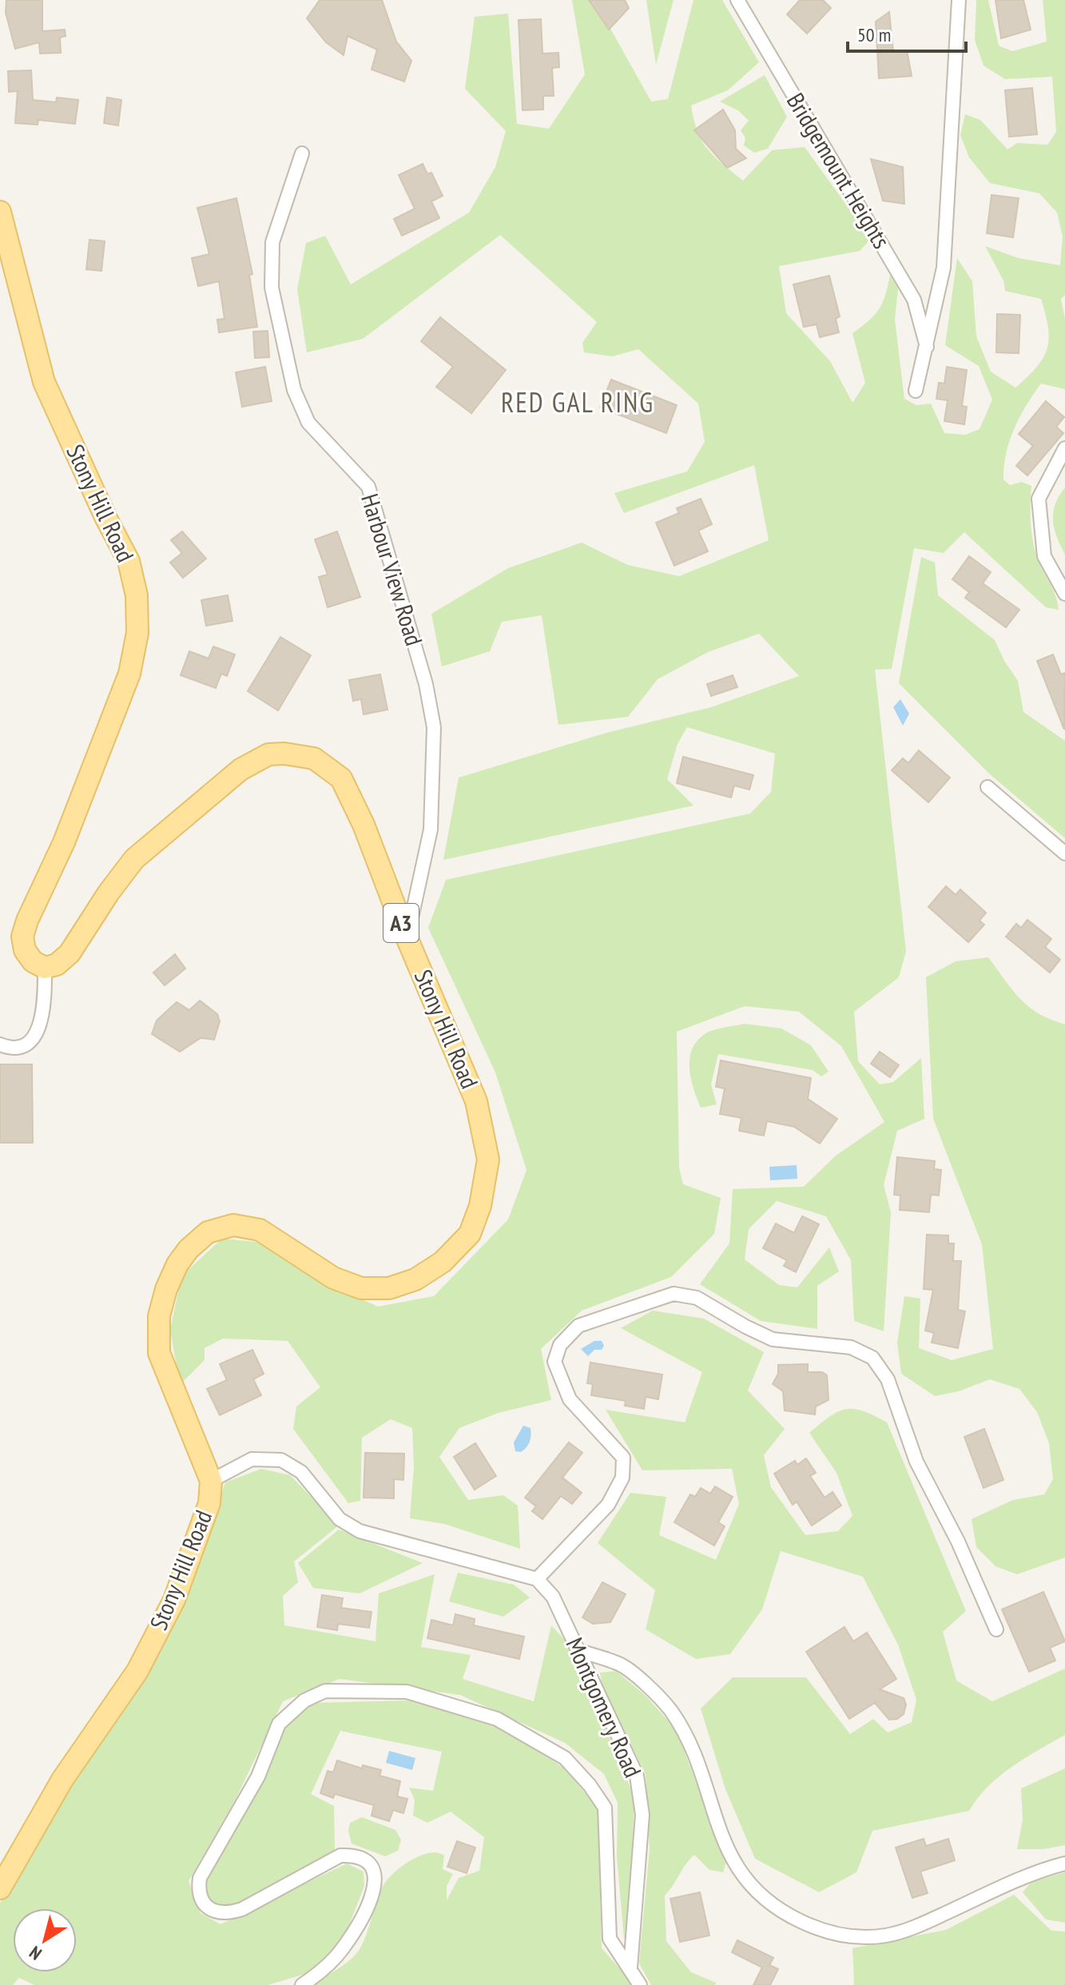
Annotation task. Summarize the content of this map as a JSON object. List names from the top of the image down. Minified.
{"streets":{"main road":["Stony Hill Road","A3"],"street":["Bridgemount Heights","Harbour View Road","Montgomery Road"]},"crossings":[["Stony Hill Road","Harbour View Road"]],"districts":["RED GAL RING"],"scale_bar":"50 m","north":"bottom left"}
